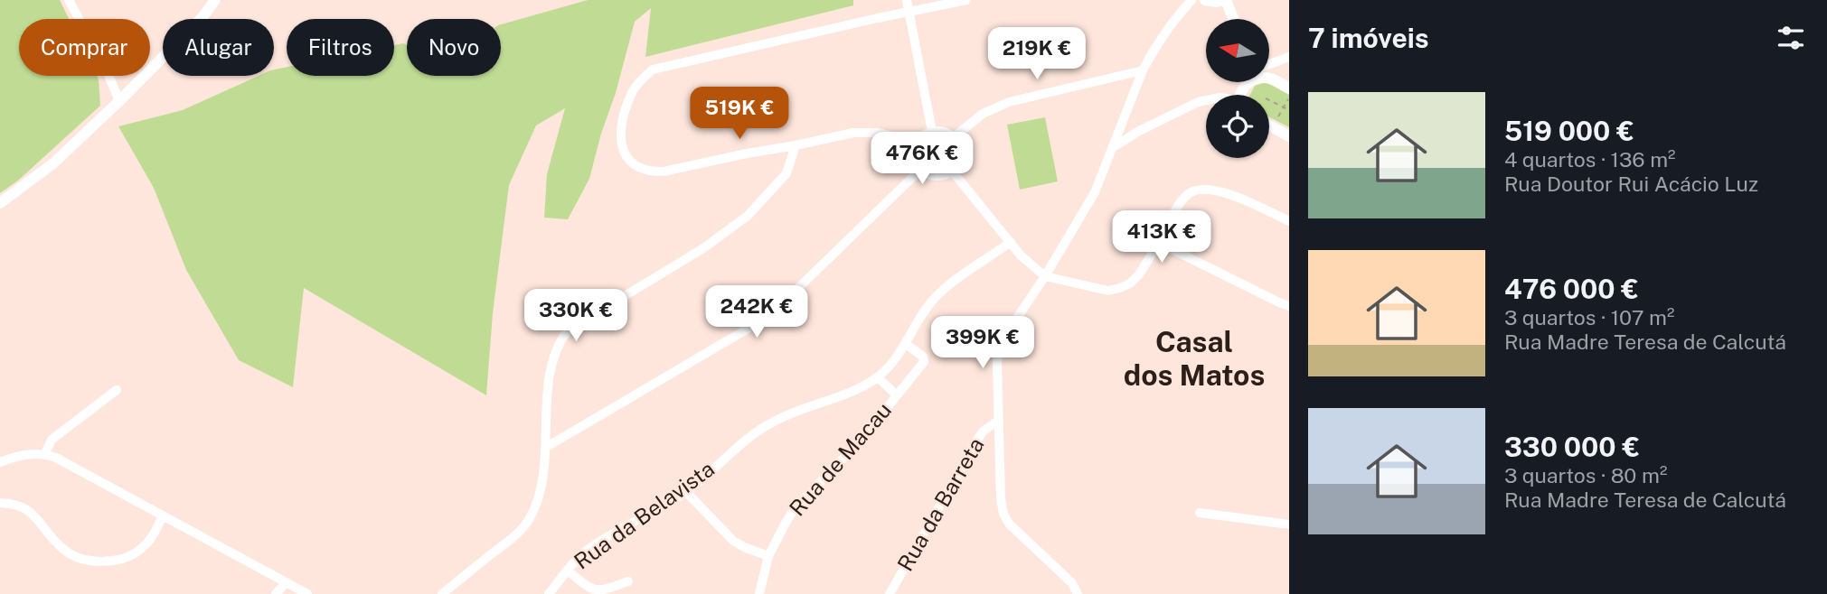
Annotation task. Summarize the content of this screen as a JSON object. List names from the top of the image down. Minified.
{"streets":{"street":["Rua de Macau","Rua da Barreta","Rua da Belavista"]},"crossings":[["Rua de Macau","Rua da Belavista"]],"districts":["Casal dos Matos"],"north":"left","page":{"heading":"7 imóveis","chip":["Comprar","Alugar","Filtros","Novo"],"price":["219K €","519K €","476K €","413K €","242K €","330K €","399K €"],"list":[{"name":"519 000 €","note":"4 quartos · 136 m² · Rua Doutor Rui Acácio Luz"},{"name":"476 000 €","note":"3 quartos · 107 m² · Rua Madre Teresa de Calcutá"},{"name":"330 000 €","note":"3 quartos · 80 m² · Rua Madre Teresa de Calcutá"}]}}
